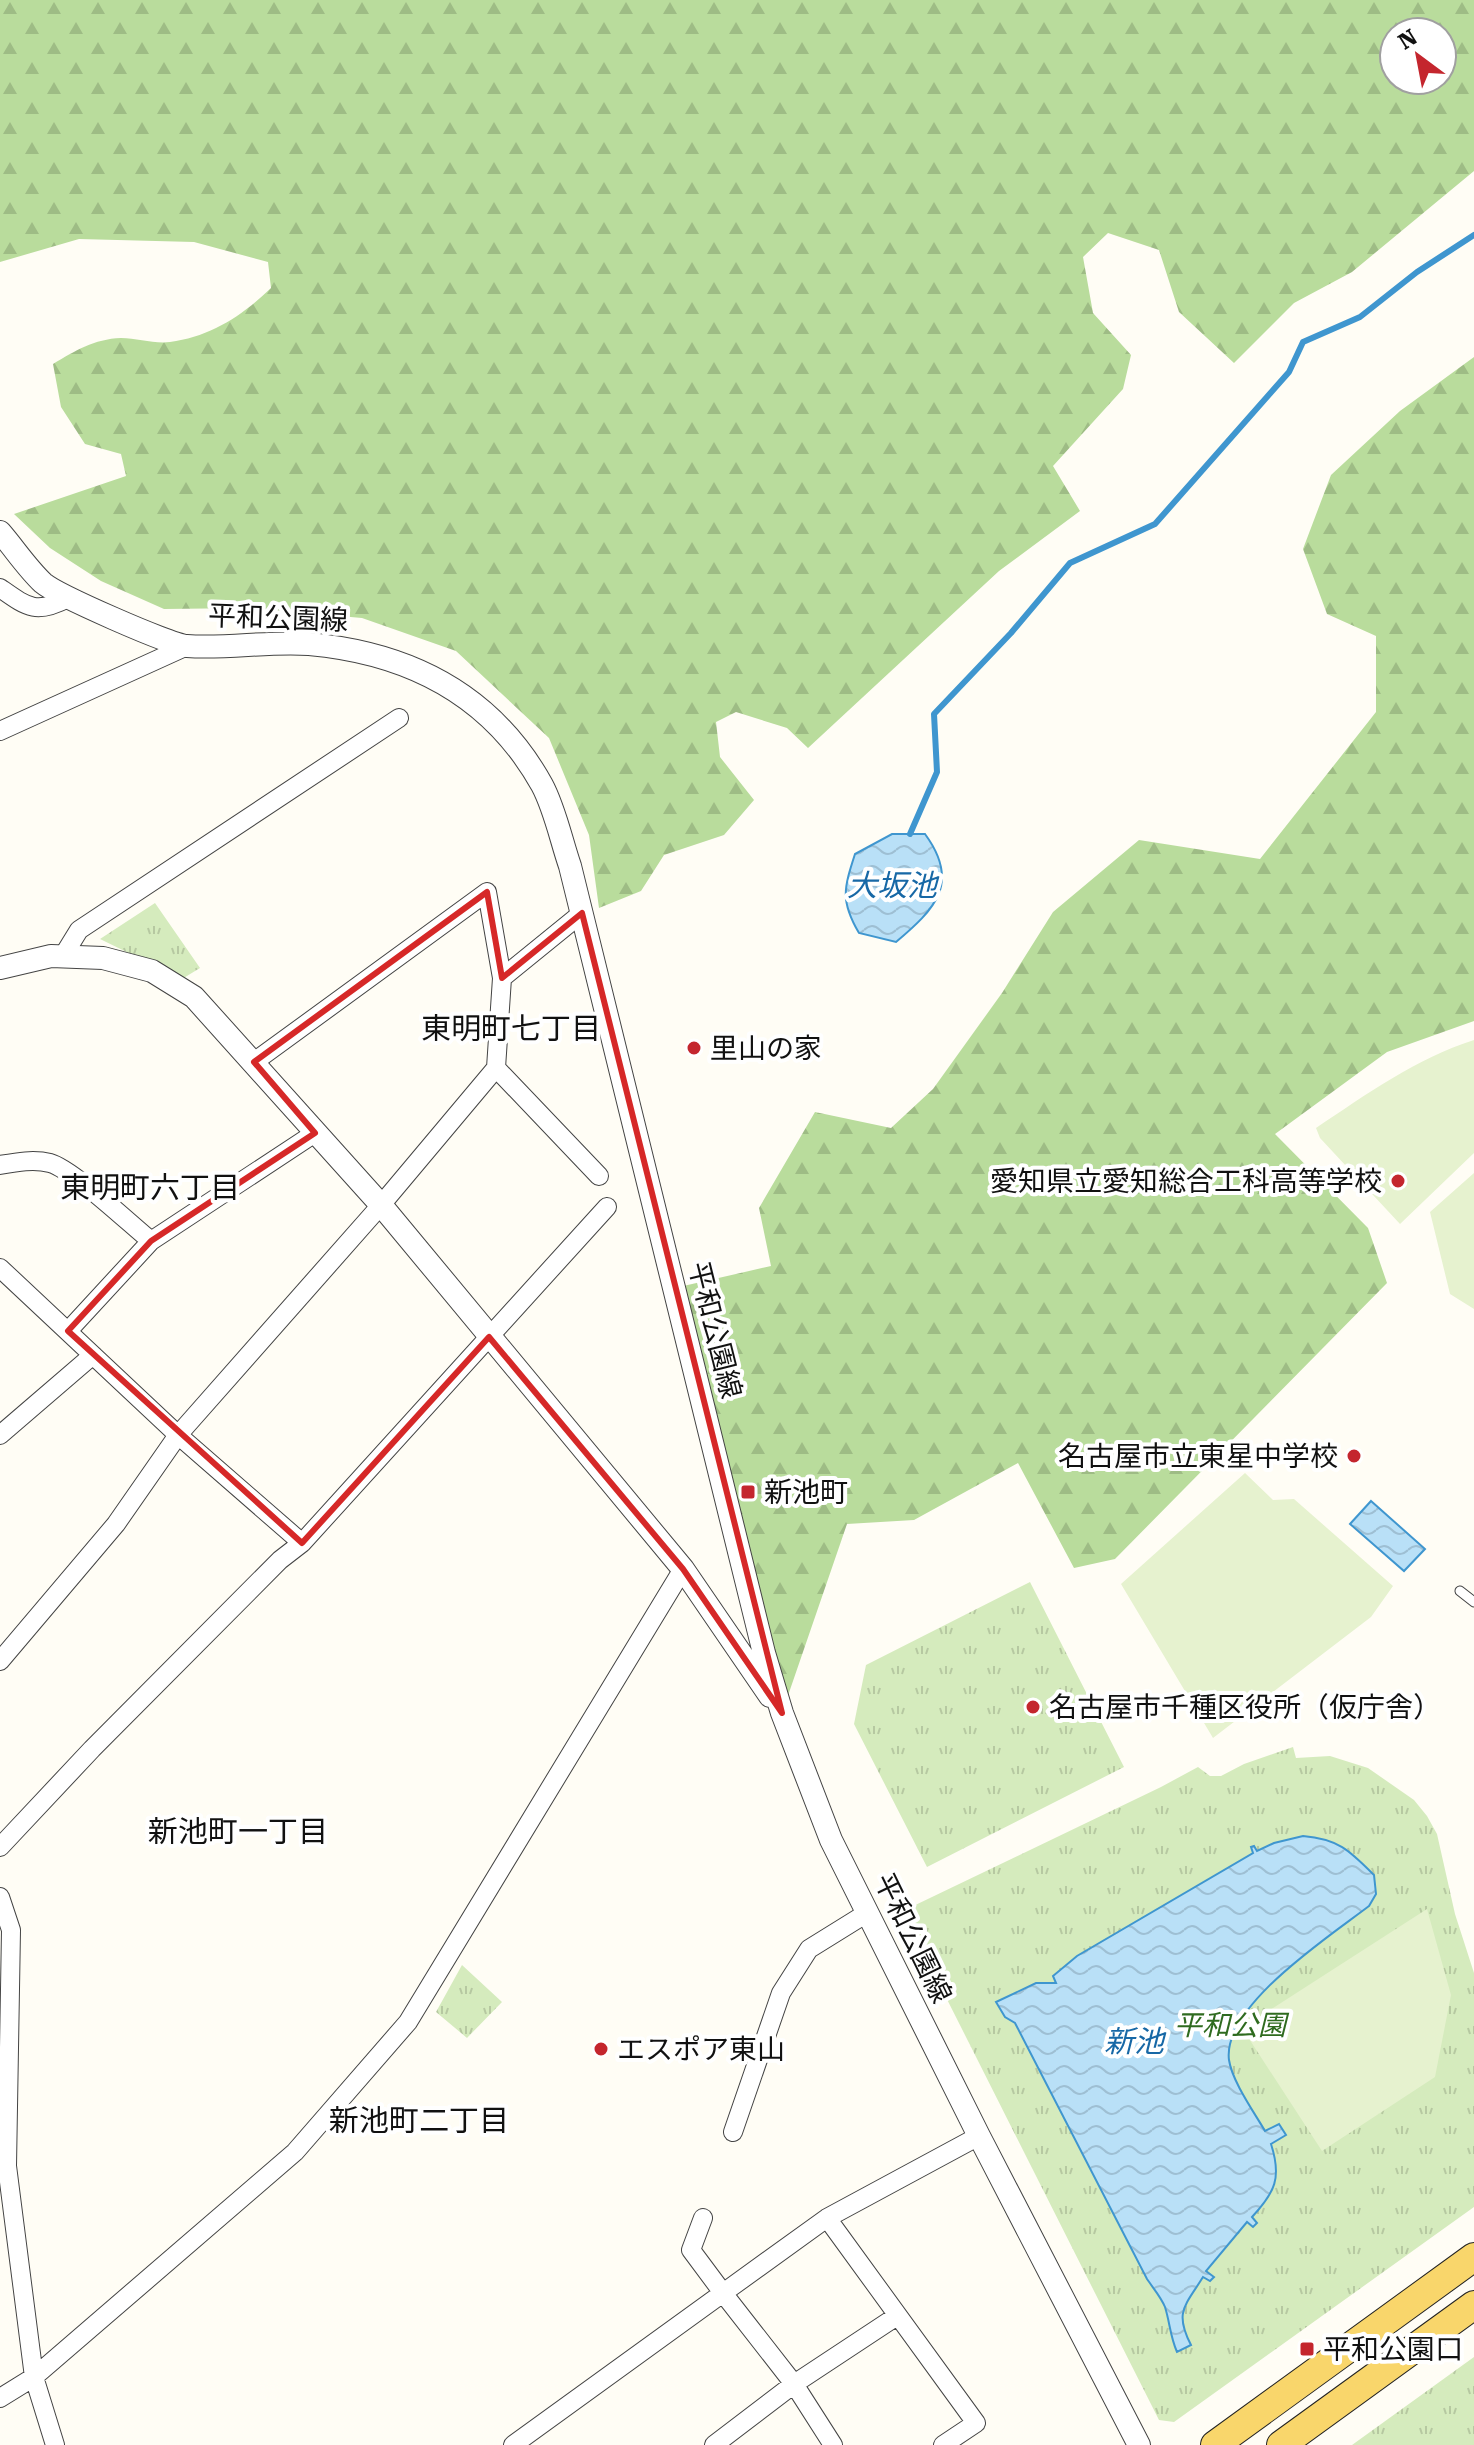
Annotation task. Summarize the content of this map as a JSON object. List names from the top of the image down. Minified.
{"streets":{"street":["平和公園線"]},"districts":["東明町七丁目","東明町六丁目","新池町一丁目","新池町二丁目"],"water":["大坂池","新池"],"parks":["平和公園"],"places":{"other":["里山の家","愛知県立愛知総合工科高等学校","名古屋市立東星中学校","名古屋市千種区役所（仮庁舎）","エスポア東山"],"transit":["新池町","平和公園口"]},"north":"top left"}
